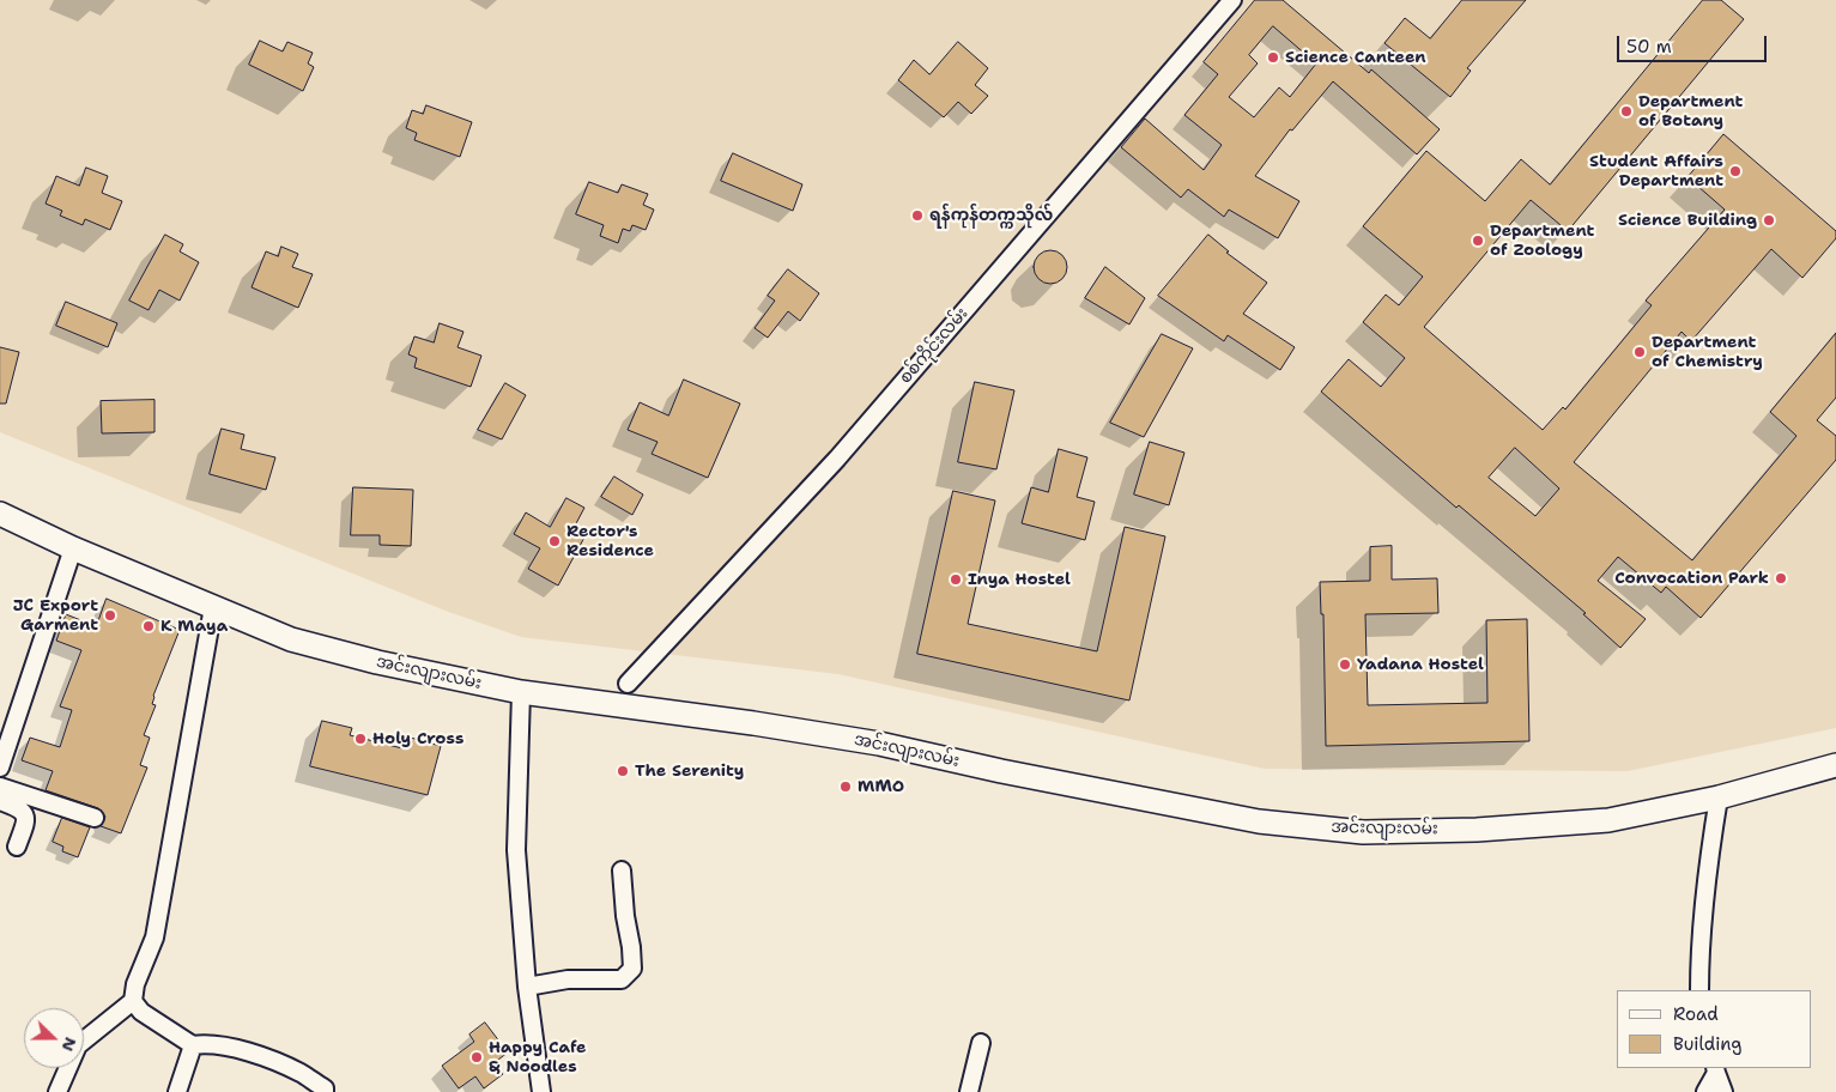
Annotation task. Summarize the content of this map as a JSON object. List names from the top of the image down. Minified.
{"streets":{"main road":["အင်းလျားလမ်း"],"street":["စစ်ကိုင်းလမ်း"]},"places":["Science Canteen","Department of Botany","Student Affairs Department","ရန်ကုန်တက္ကသိုလ်","Science Building","Department of Zoology","Department of Chemistry","Rector's Residence","Convocation Park","Inya Hostel","JC Export Garment","K Maya","Yadana Hostel","Holy Cross","The Serenity","MMO","Happy Cafe & Noodles"],"legend":["Road","Building"],"scale_bar":"50 m","north":"right"}
